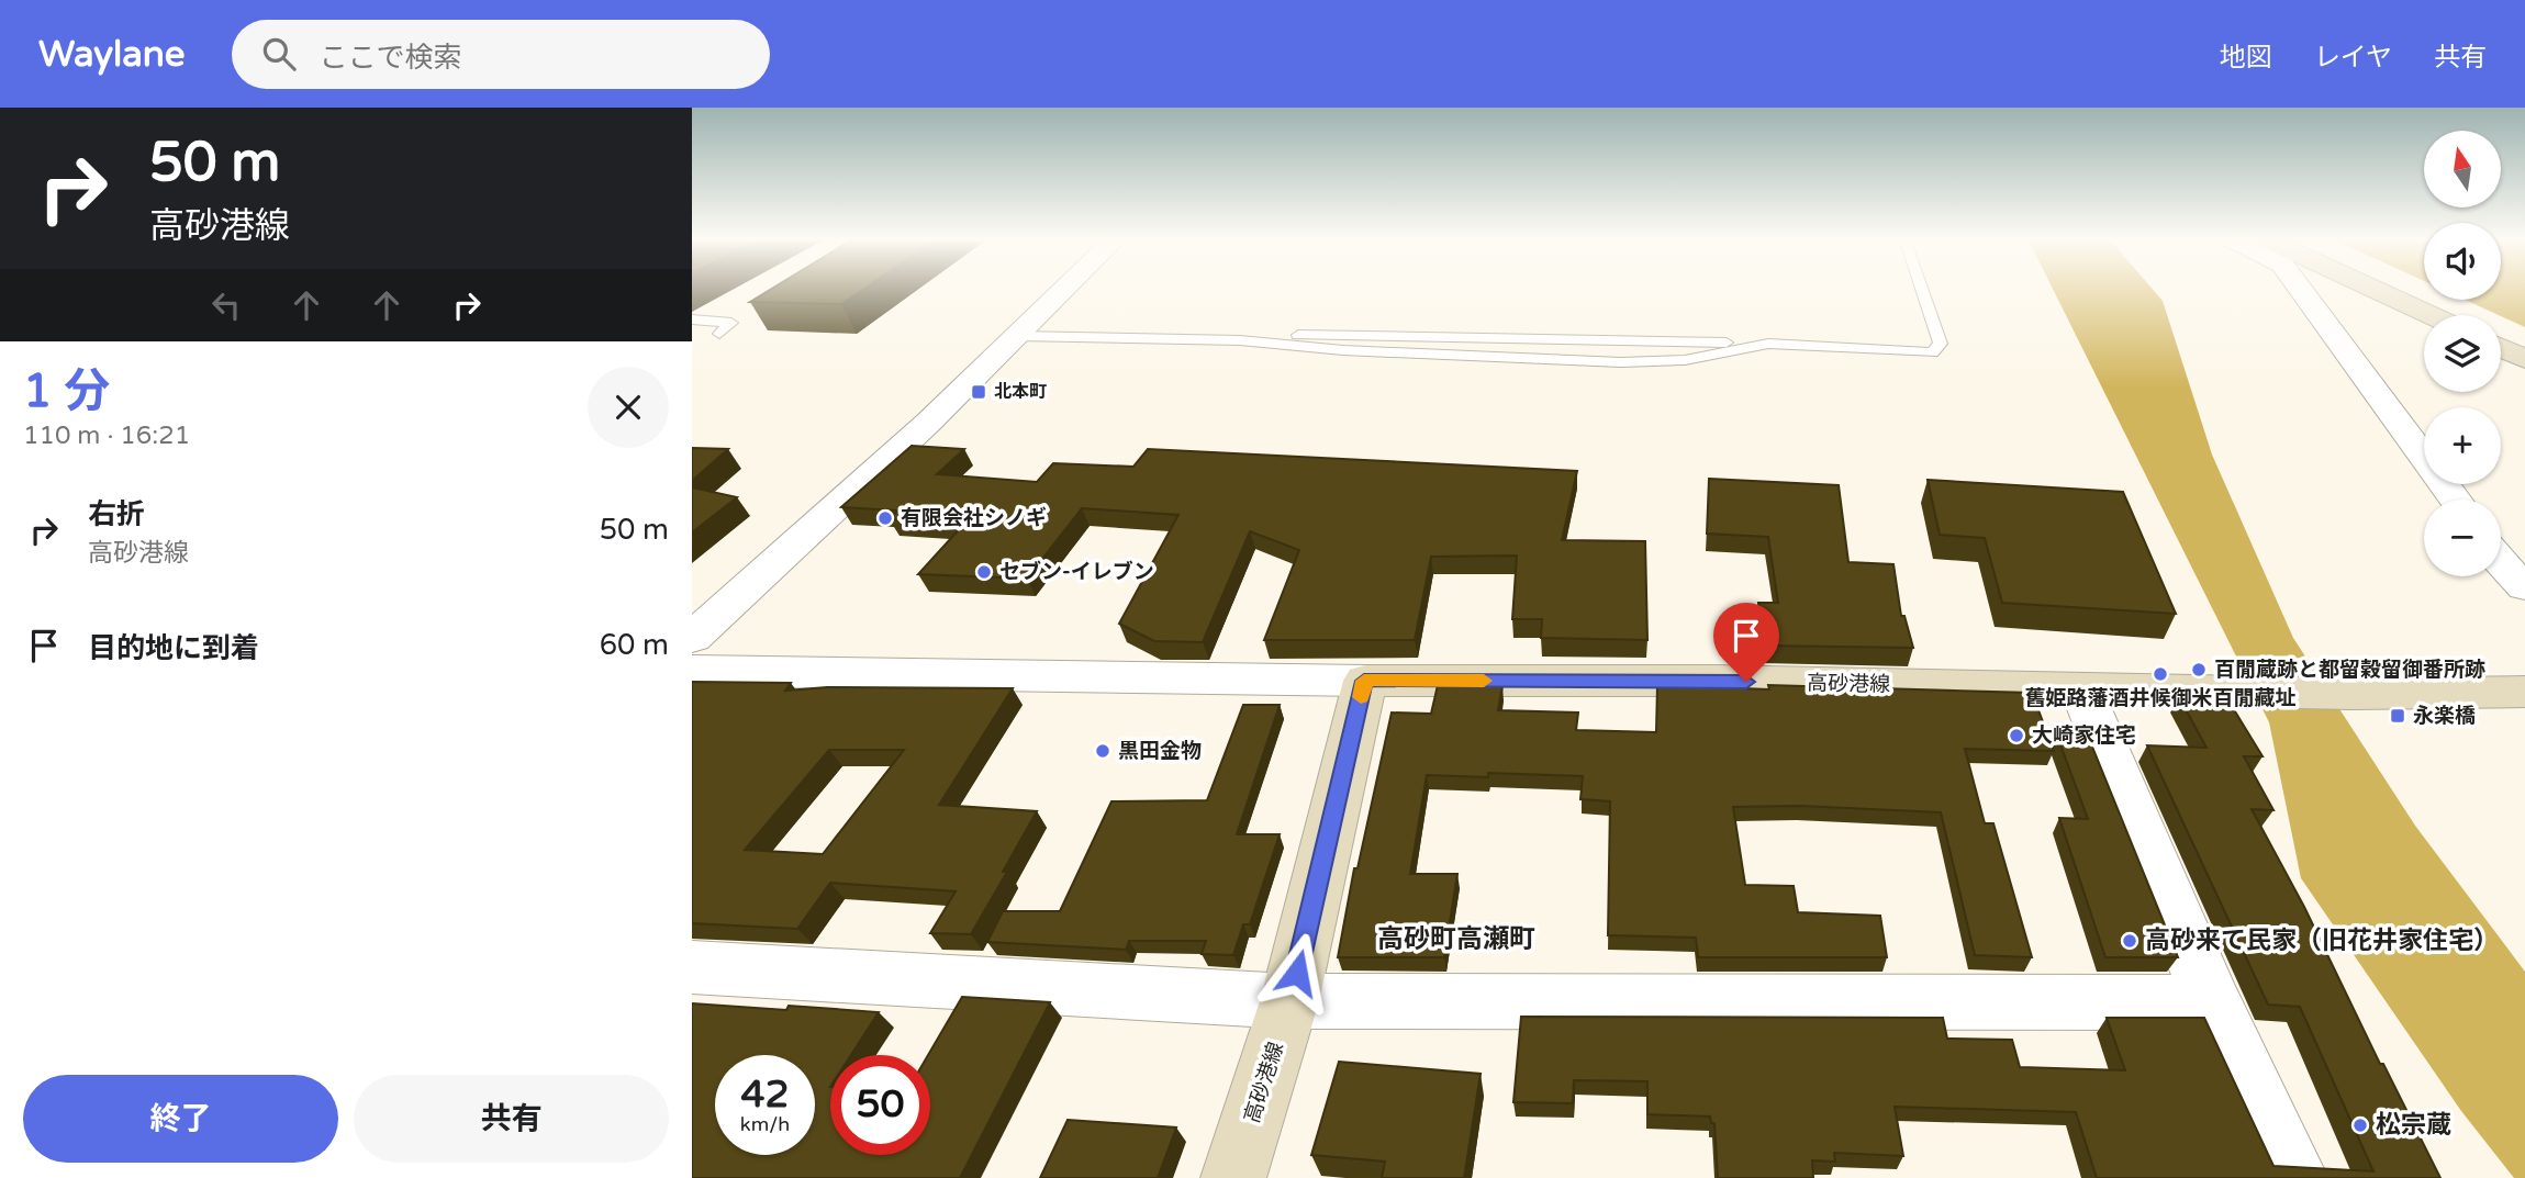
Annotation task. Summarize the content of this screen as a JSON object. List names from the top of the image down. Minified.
{"streets":{"main road":["高砂港線"]},"districts":["高砂町高瀬町"],"places":{"transit":["北本町","永楽橋"],"other":["有限会社シノギ","セブン-イレブン","百閒蔵跡と都留穀留御番所跡","舊姫路藩酒井候御米百閒藏址","大崎家住宅","黒田金物","高砂来て民家（旧花井家住宅）","松宗蔵"]},"north":"top","page":{"header":"Waylane","search":"ここで検索","nav":["地図","レイヤ","共有"],"turn":["50 m","高砂港線"],"map_buttons":["+","−"],"heading":["1 分","110 m · 16:21"],"list":[{"name":"右折","note":"高砂港線","value":"50 m"},{"name":"目的地に到着","value":"60 m"}],"speed":"42 km/h","limit":"50","buttons":["終了","共有"]}}
